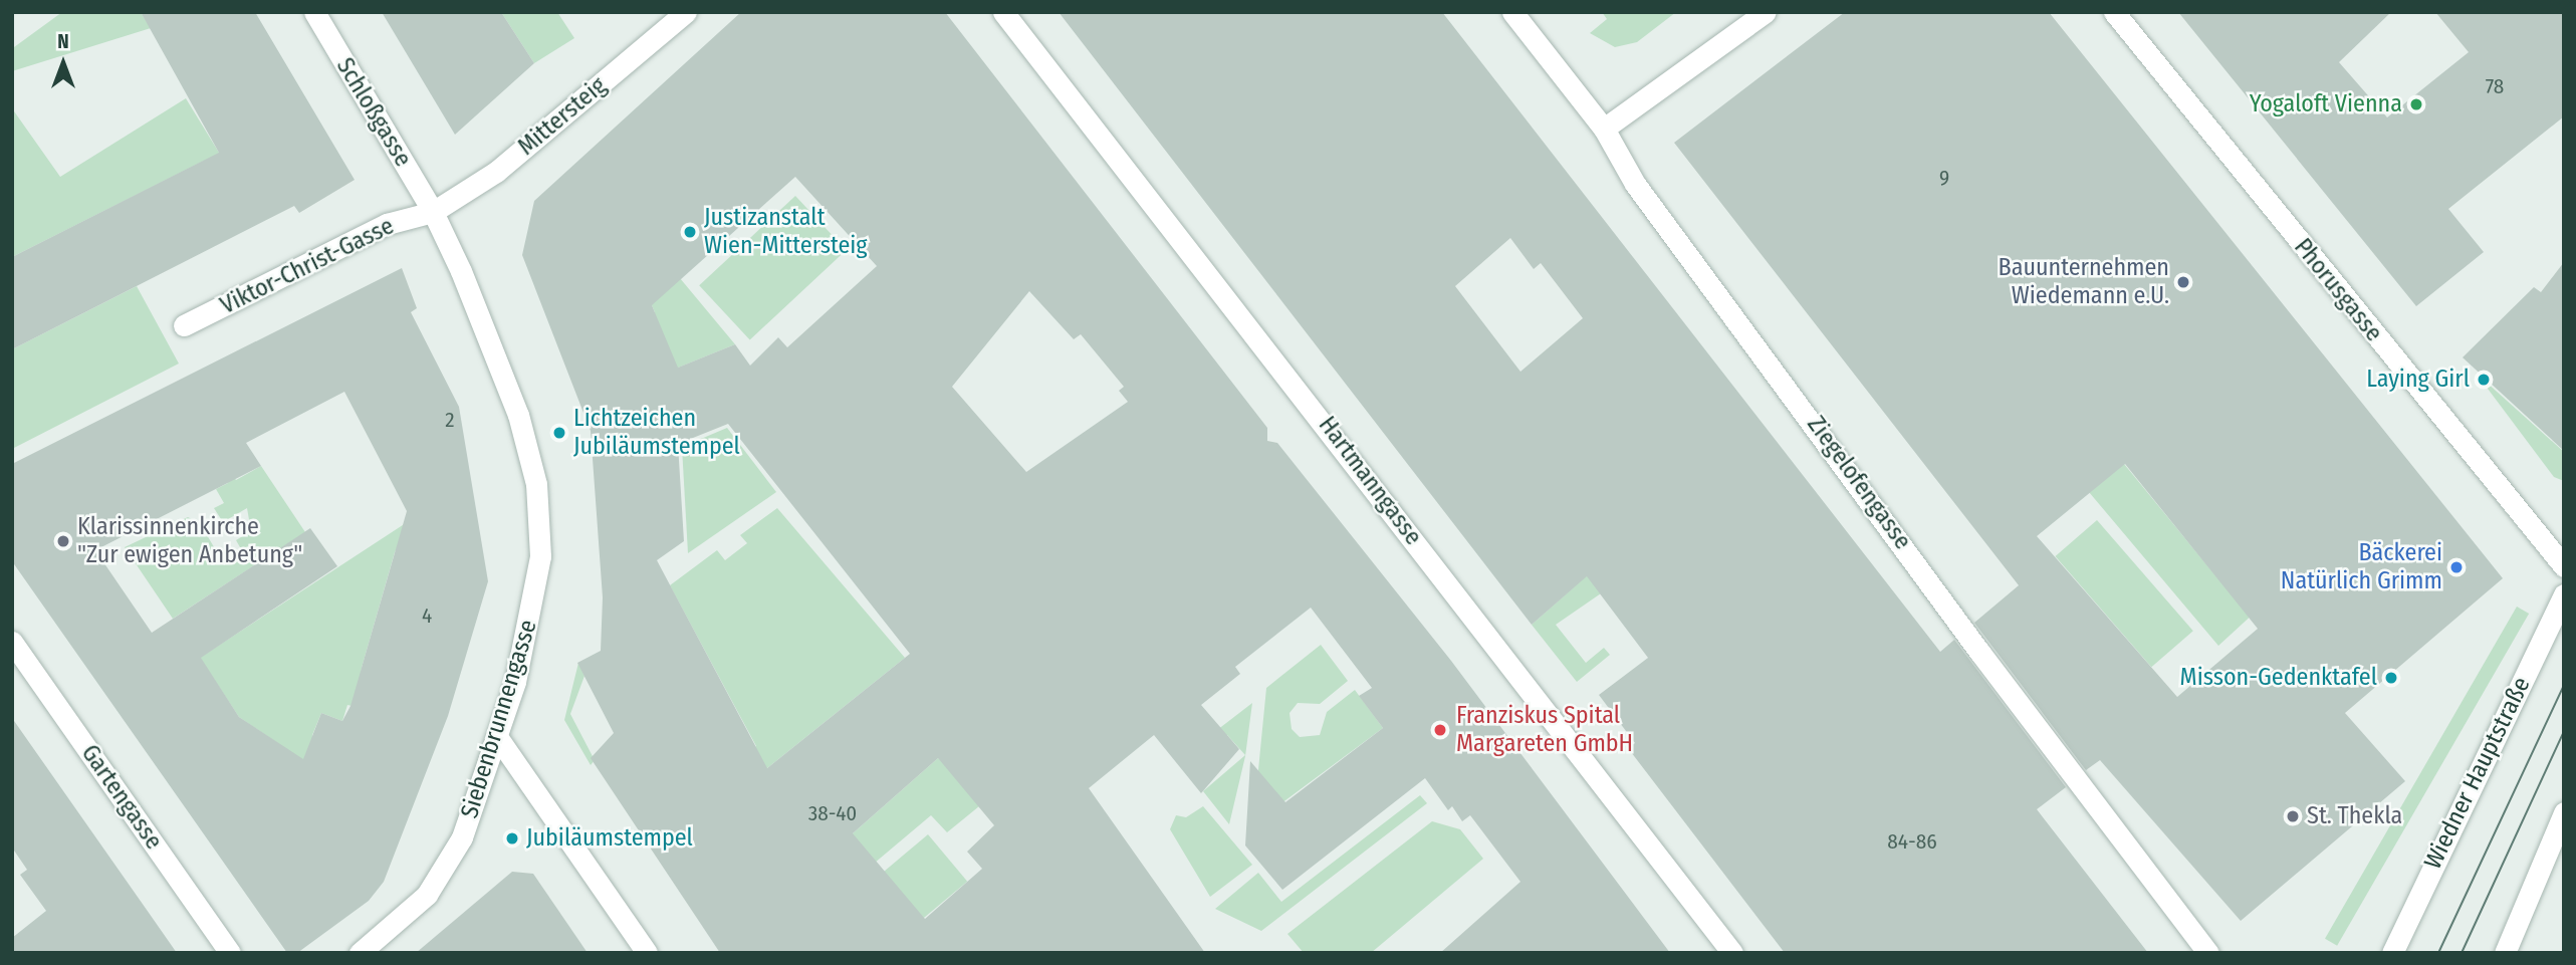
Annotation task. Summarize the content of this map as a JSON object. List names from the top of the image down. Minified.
{"streets":{"street":["Schloßgasse","Mittersteig","Viktor-Christ-Gasse","Phorusgasse","Hartmanngasse","Ziegelofengasse","Siebenbrunnengasse","Wiedner Hauptstraße","Gartengasse"]},"crossings":[["Schloßgasse","Mittersteig"],["Schloßgasse","Viktor-Christ-Gasse"],["Schloßgasse","Siebenbrunnengasse"],["Mittersteig","Viktor-Christ-Gasse"],["Mittersteig","Siebenbrunnengasse"],["Viktor-Christ-Gasse","Siebenbrunnengasse"]],"places":["Yogaloft Vienna","Justizanstalt Wien-Mittersteig","Bauunternehmen Wiedemann e.U.","Laying Girl","Lichtzeichen Jubiläumstempel","Klarissinnenkirche \"Zur ewigen Anbetung\"","Bäckerei Natürlich Grimm","Misson-Gedenktafel","Franziskus Spital Margareten GmbH","St. Thekla","Jubiläumstempel"],"house_numbers":["78","9","2","4","38-40","84-86"],"north":"top"}
